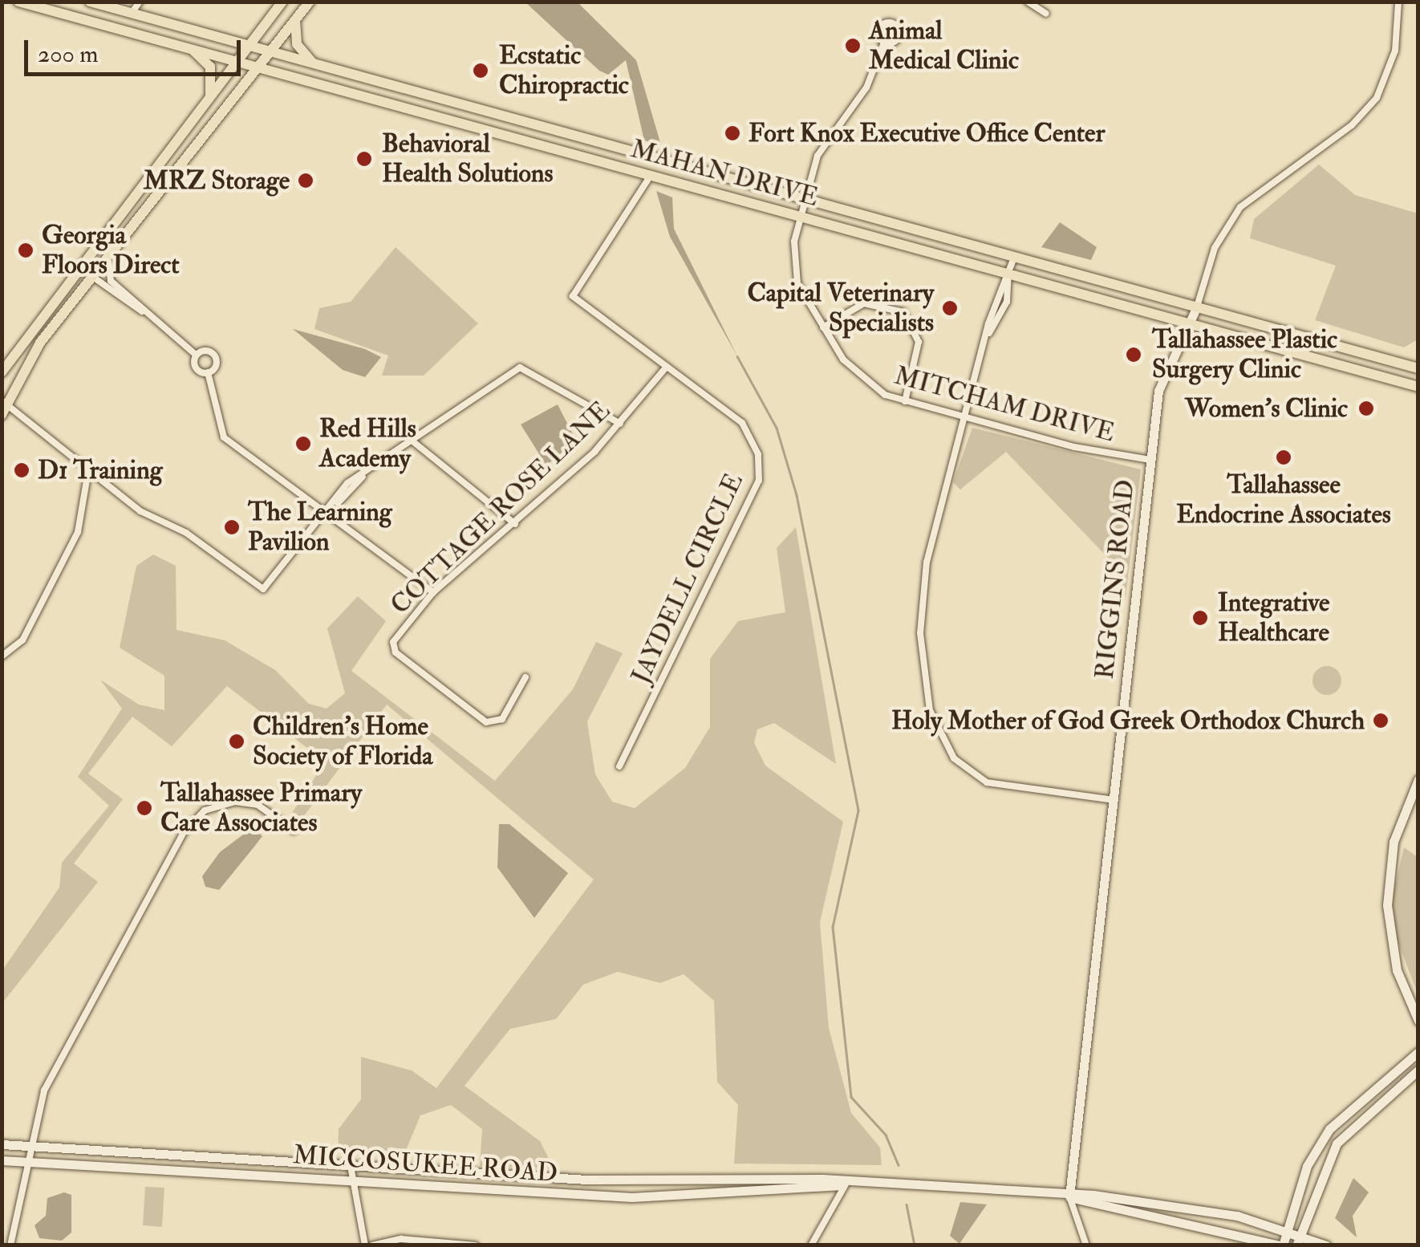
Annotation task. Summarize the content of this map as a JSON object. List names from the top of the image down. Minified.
{"streets":{"main road":["MAHAN DRIVE"],"street":["MITCHAM DRIVE","COTTAGE ROSE LANE","JAYDELL CIRCLE","RIGGINS ROAD","MICCOSUKEE ROAD"]},"crossings":[["MAHAN DRIVE","MITCHAM DRIVE"],["MAHAN DRIVE","JAYDELL CIRCLE"],["MAHAN DRIVE","RIGGINS ROAD"],["MITCHAM DRIVE","RIGGINS ROAD"],["COTTAGE ROSE LANE","JAYDELL CIRCLE"],["RIGGINS ROAD","MICCOSUKEE ROAD"]],"places":["Animal Medical Clinic","Ecstatic Chiropractic","Fort Knox Executive Office Center","Behavioral Health Solutions","MRZ Storage","Georgia Floors Direct","Capital Veterinary Specialists","Tallahassee Plastic Surgery Clinic","Women's Clinic","Red Hills Academy","Tallahassee Endocrine Associates","D1 Training","The Learning Pavilion","Integrative Healthcare","Holy Mother of God Greek Orthodox Church","Children's Home Society of Florida","Tallahassee Primary Care Associates"],"scale_bar":"200 m"}
